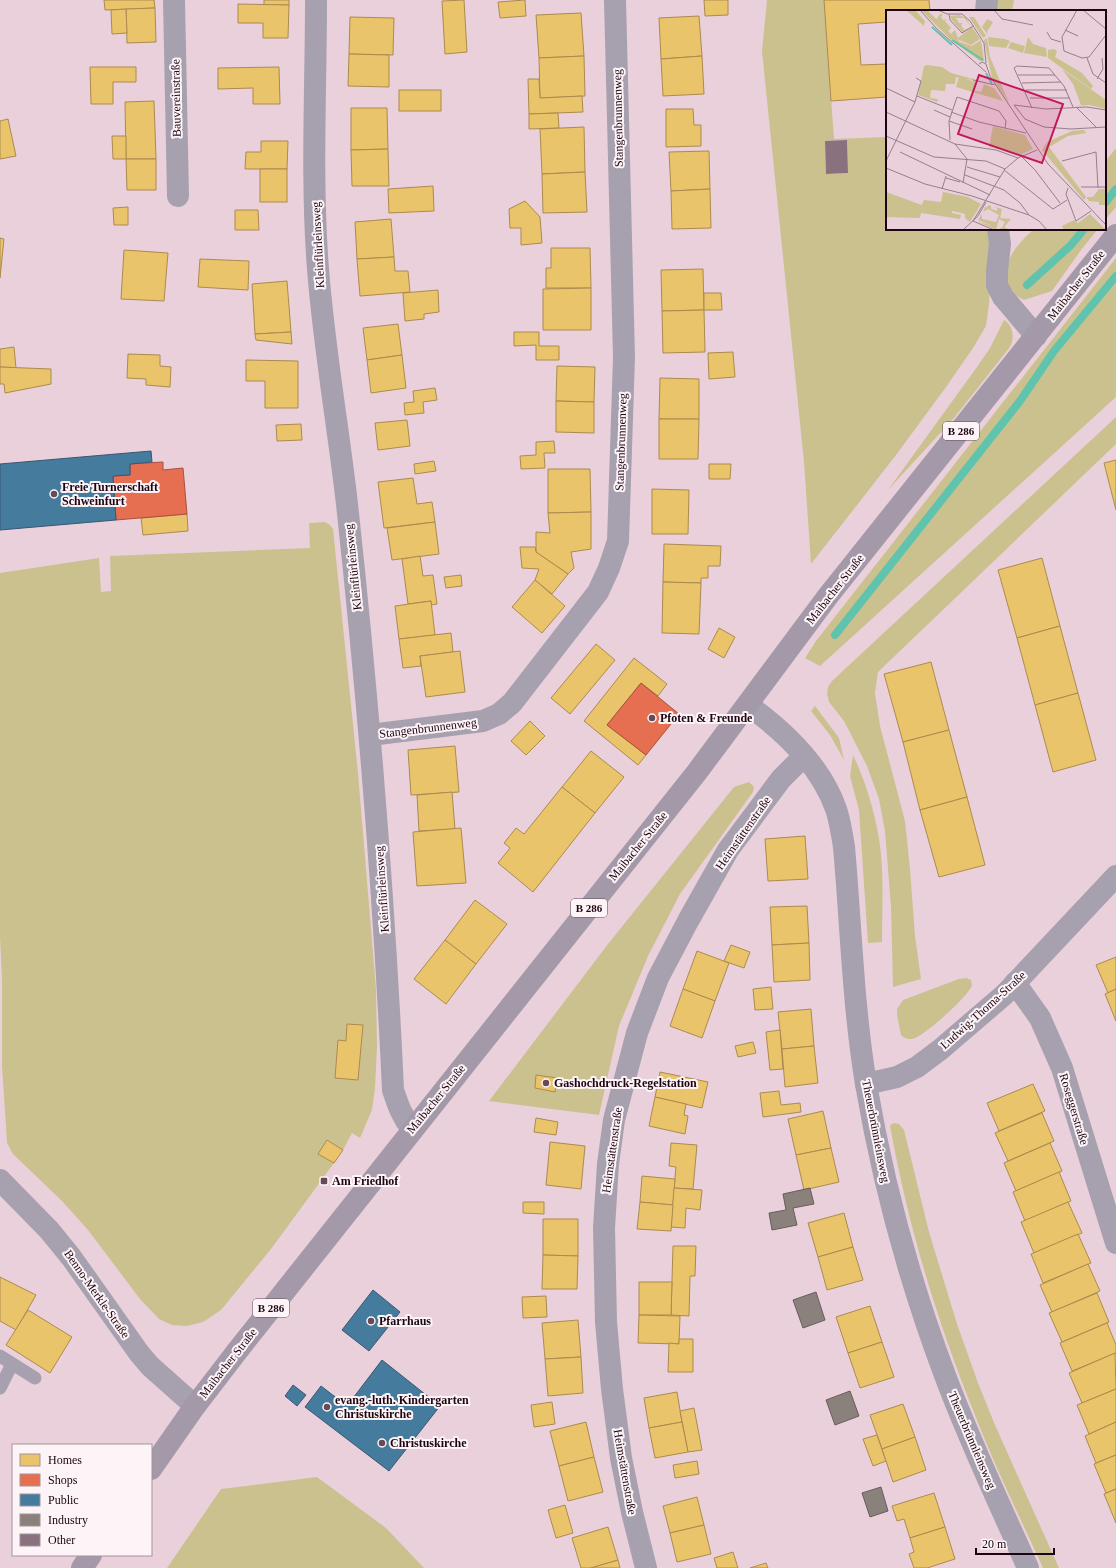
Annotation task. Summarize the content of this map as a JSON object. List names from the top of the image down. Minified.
{"streets":{"main road":["Maibacher Straße","B 286"],"street":["Bauvereinstraße","Stangenbrunnenweg","Kleinflürleinsweg","Heimstättenstraße","Ludwig-Thoma-Straße","Roseggerstraße","Theuerbrünnleinsweg","Benno-Merkle-Straße"]},"crossings":[["Stangenbrunnenweg","Kleinflürleinsweg"],["Kleinflürleinsweg","Maibacher Straße"],["Maibacher Straße","Theuerbrünnleinsweg"],["Maibacher Straße","Benno-Merkle-Straße"],["Heimstättenstraße","Theuerbrünnleinsweg"],["Ludwig-Thoma-Straße","Roseggerstraße"],["Ludwig-Thoma-Straße","Theuerbrünnleinsweg"]],"places":{"other":["Freie Turnerschaft Schweinfurt","Pfoten & Freunde","Gashochdruck-Regelstation","Pfarrhaus","evang.-luth. Kindergarten Christuskirche","Christuskirche"],"transit":["Am Friedhof"]},"legend":["Homes","Shops","Public","Industry","Other"],"scale_bar":"20 m"}
